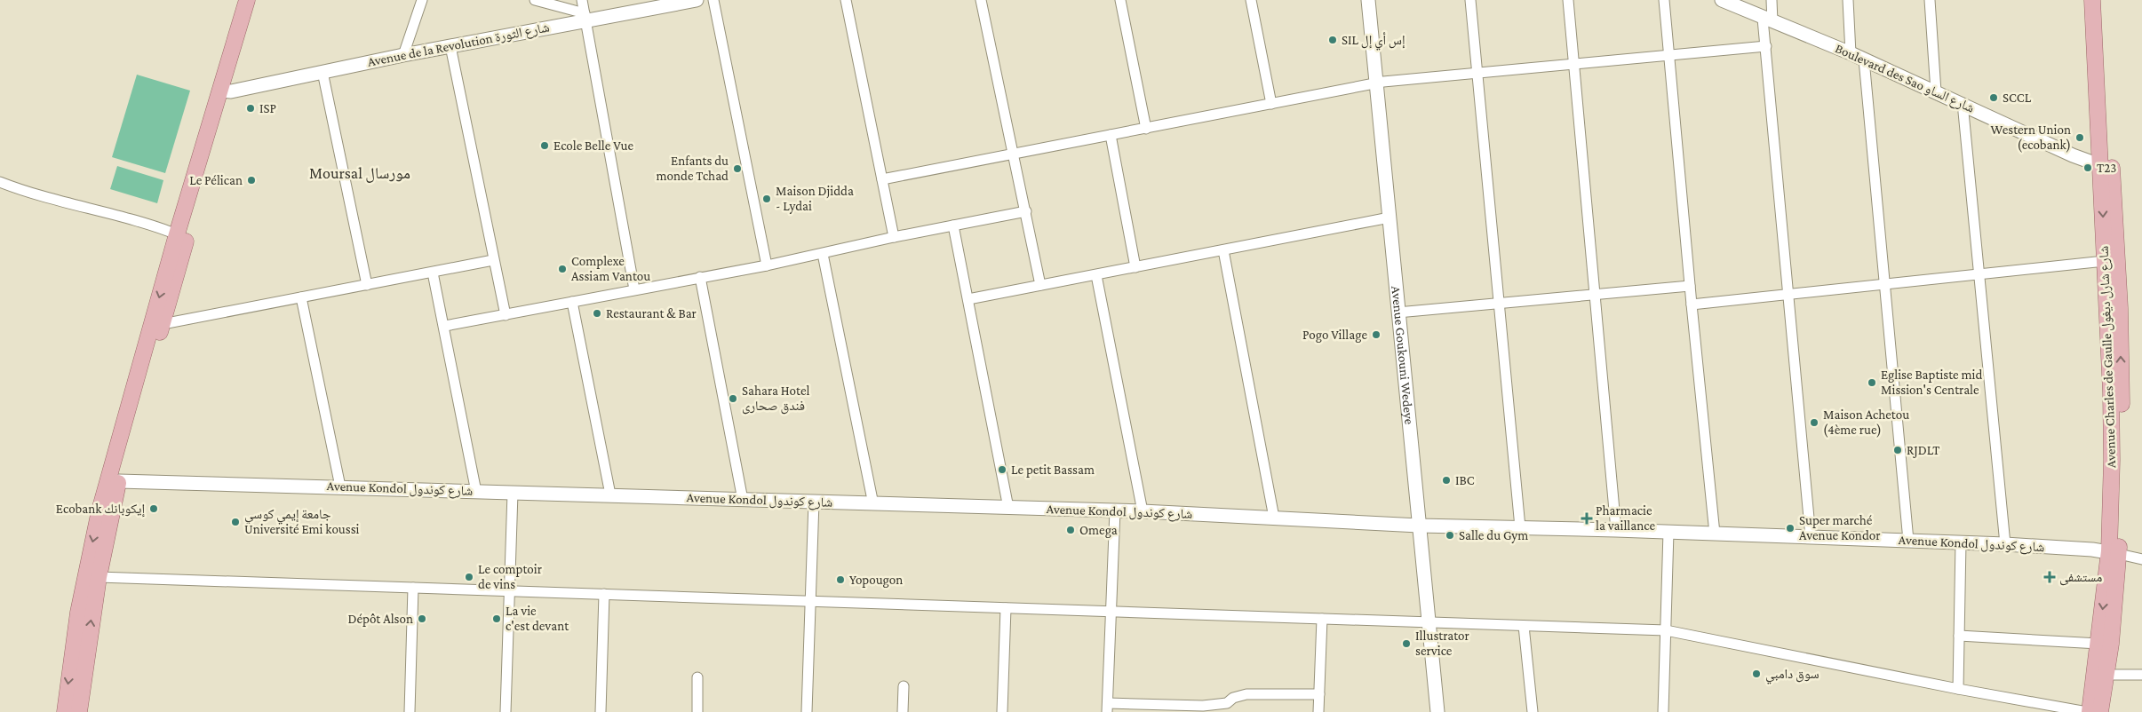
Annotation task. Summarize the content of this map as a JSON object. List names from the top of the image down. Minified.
{"streets":{"main road":["Avenue Charles de Gaulle شارع شارل ديغول"],"street":["Avenue de la Revolution شارع الثورة","Boulevard des Sao شارع الساو","Avenue Goukouni Wedeye","Avenue Kondol شارع كوندول"]},"crossings":[["Boulevard des Sao شارع الساو","Avenue Charles de Gaulle شارع شارل ديغول"],["Avenue Goukouni Wedeye","Avenue Kondol شارع كوندول"],["Avenue Charles de Gaulle شارع شارل ديغول","Avenue Kondol شارع كوندول"]],"districts":["Moursal مورسال"],"places":{"other":["SIL إس أي إل","SCCL","ISP","Western Union (ecobank)","Ecole Belle Vue","T23","Enfants du monde Tchad","Le Pélican","Maison Djidda - Lydai","Complexe Assiam Vantou","Restaurant & Bar","Pogo Village","Eglise Baptiste mid Mission's Centrale","Sahara Hotel فندق صحارى","Maison Achetou (4ème rue)","RJDLT","Le petit Bassam","IBC","Ecobank إيكوبانك","جامعة إيمي كوسي Université Emi koussi","Super marché Avenue Kondor","Omega","Salle du Gym","Le comptoir de vins","Yopougon","Dépôt Alson","La vie c'est devant","Illustrator service","سوق دامبي"],"health":["Pharmacie la vaillance","مستشفى"]}}
